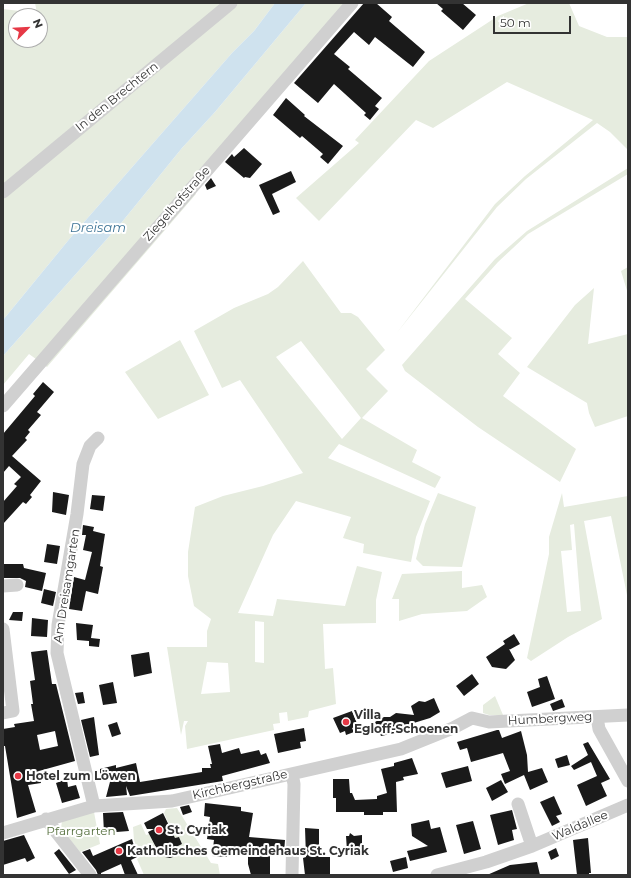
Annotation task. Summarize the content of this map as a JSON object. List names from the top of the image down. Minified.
{"streets":{"street":["In den Brechtern","Ziegelhofstraße","Am Dreisamgarten","Humbergweg","Kirchbergstraße","Waldallee"]},"crossings":[["Am Dreisamgarten","Kirchbergstraße"],["Humbergweg","Kirchbergstraße"]],"water":["Dreisam"],"parks":["Pfarrgarten"],"places":["Villa Egloff-Schoenen","Hotel zum Löwen","St. Cyriak","Katholisches Gemeindehaus St. Cyriak"],"scale_bar":"50 m","north":"top right"}
